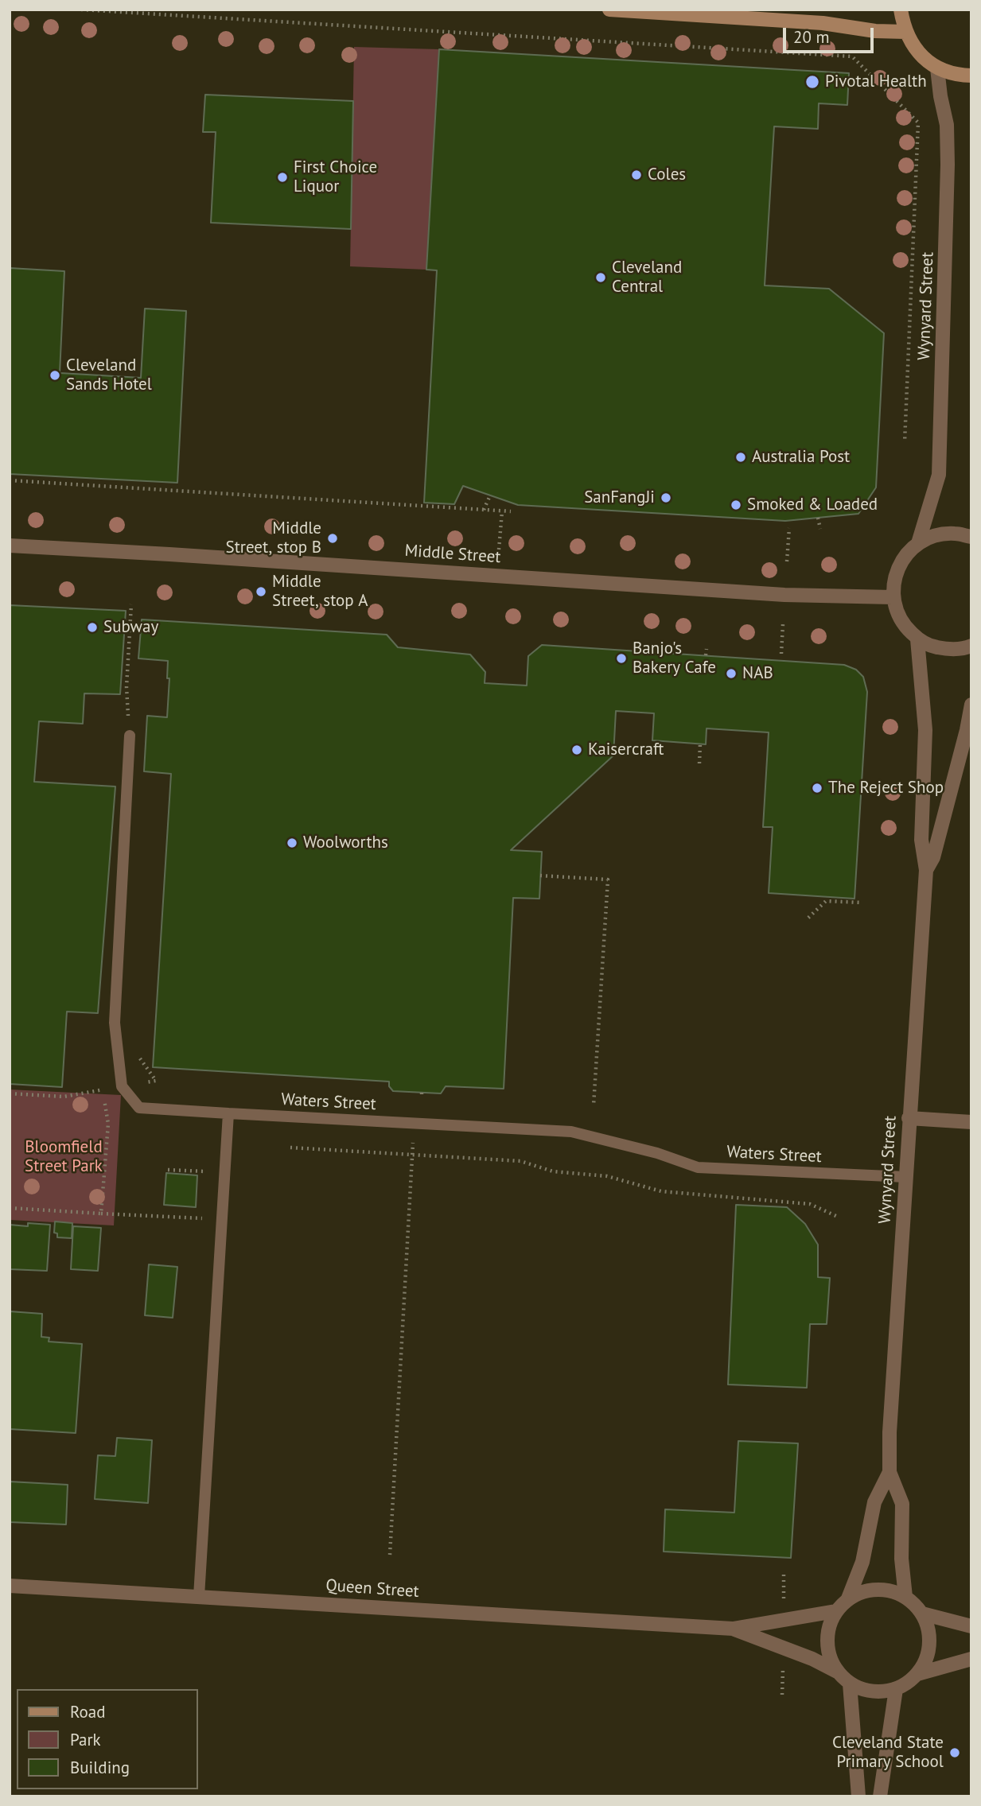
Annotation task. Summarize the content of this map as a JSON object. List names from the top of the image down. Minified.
{"streets":{"street":["Wynyard Street","Middle Street","Queen Street"],"lane":["Waters Street"]},"crossings":[["Wynyard Street","Waters Street"],["Wynyard Street","Queen Street"]],"parks":["Bloomfield Street Park"],"places":["Pivotal Health","Coles","First Choice Liquor","Cleveland Central","Cleveland Sands Hotel","Australia Post","SanFangJi","Smoked & Loaded","Middle Street, stop B","Middle Street, stop A","Subway","Banjo's Bakery Cafe","NAB","Kaisercraft","The Reject Shop","Woolworths","Cleveland State Primary School"],"legend":["Road","Park","Building"],"scale_bar":"20 m"}
